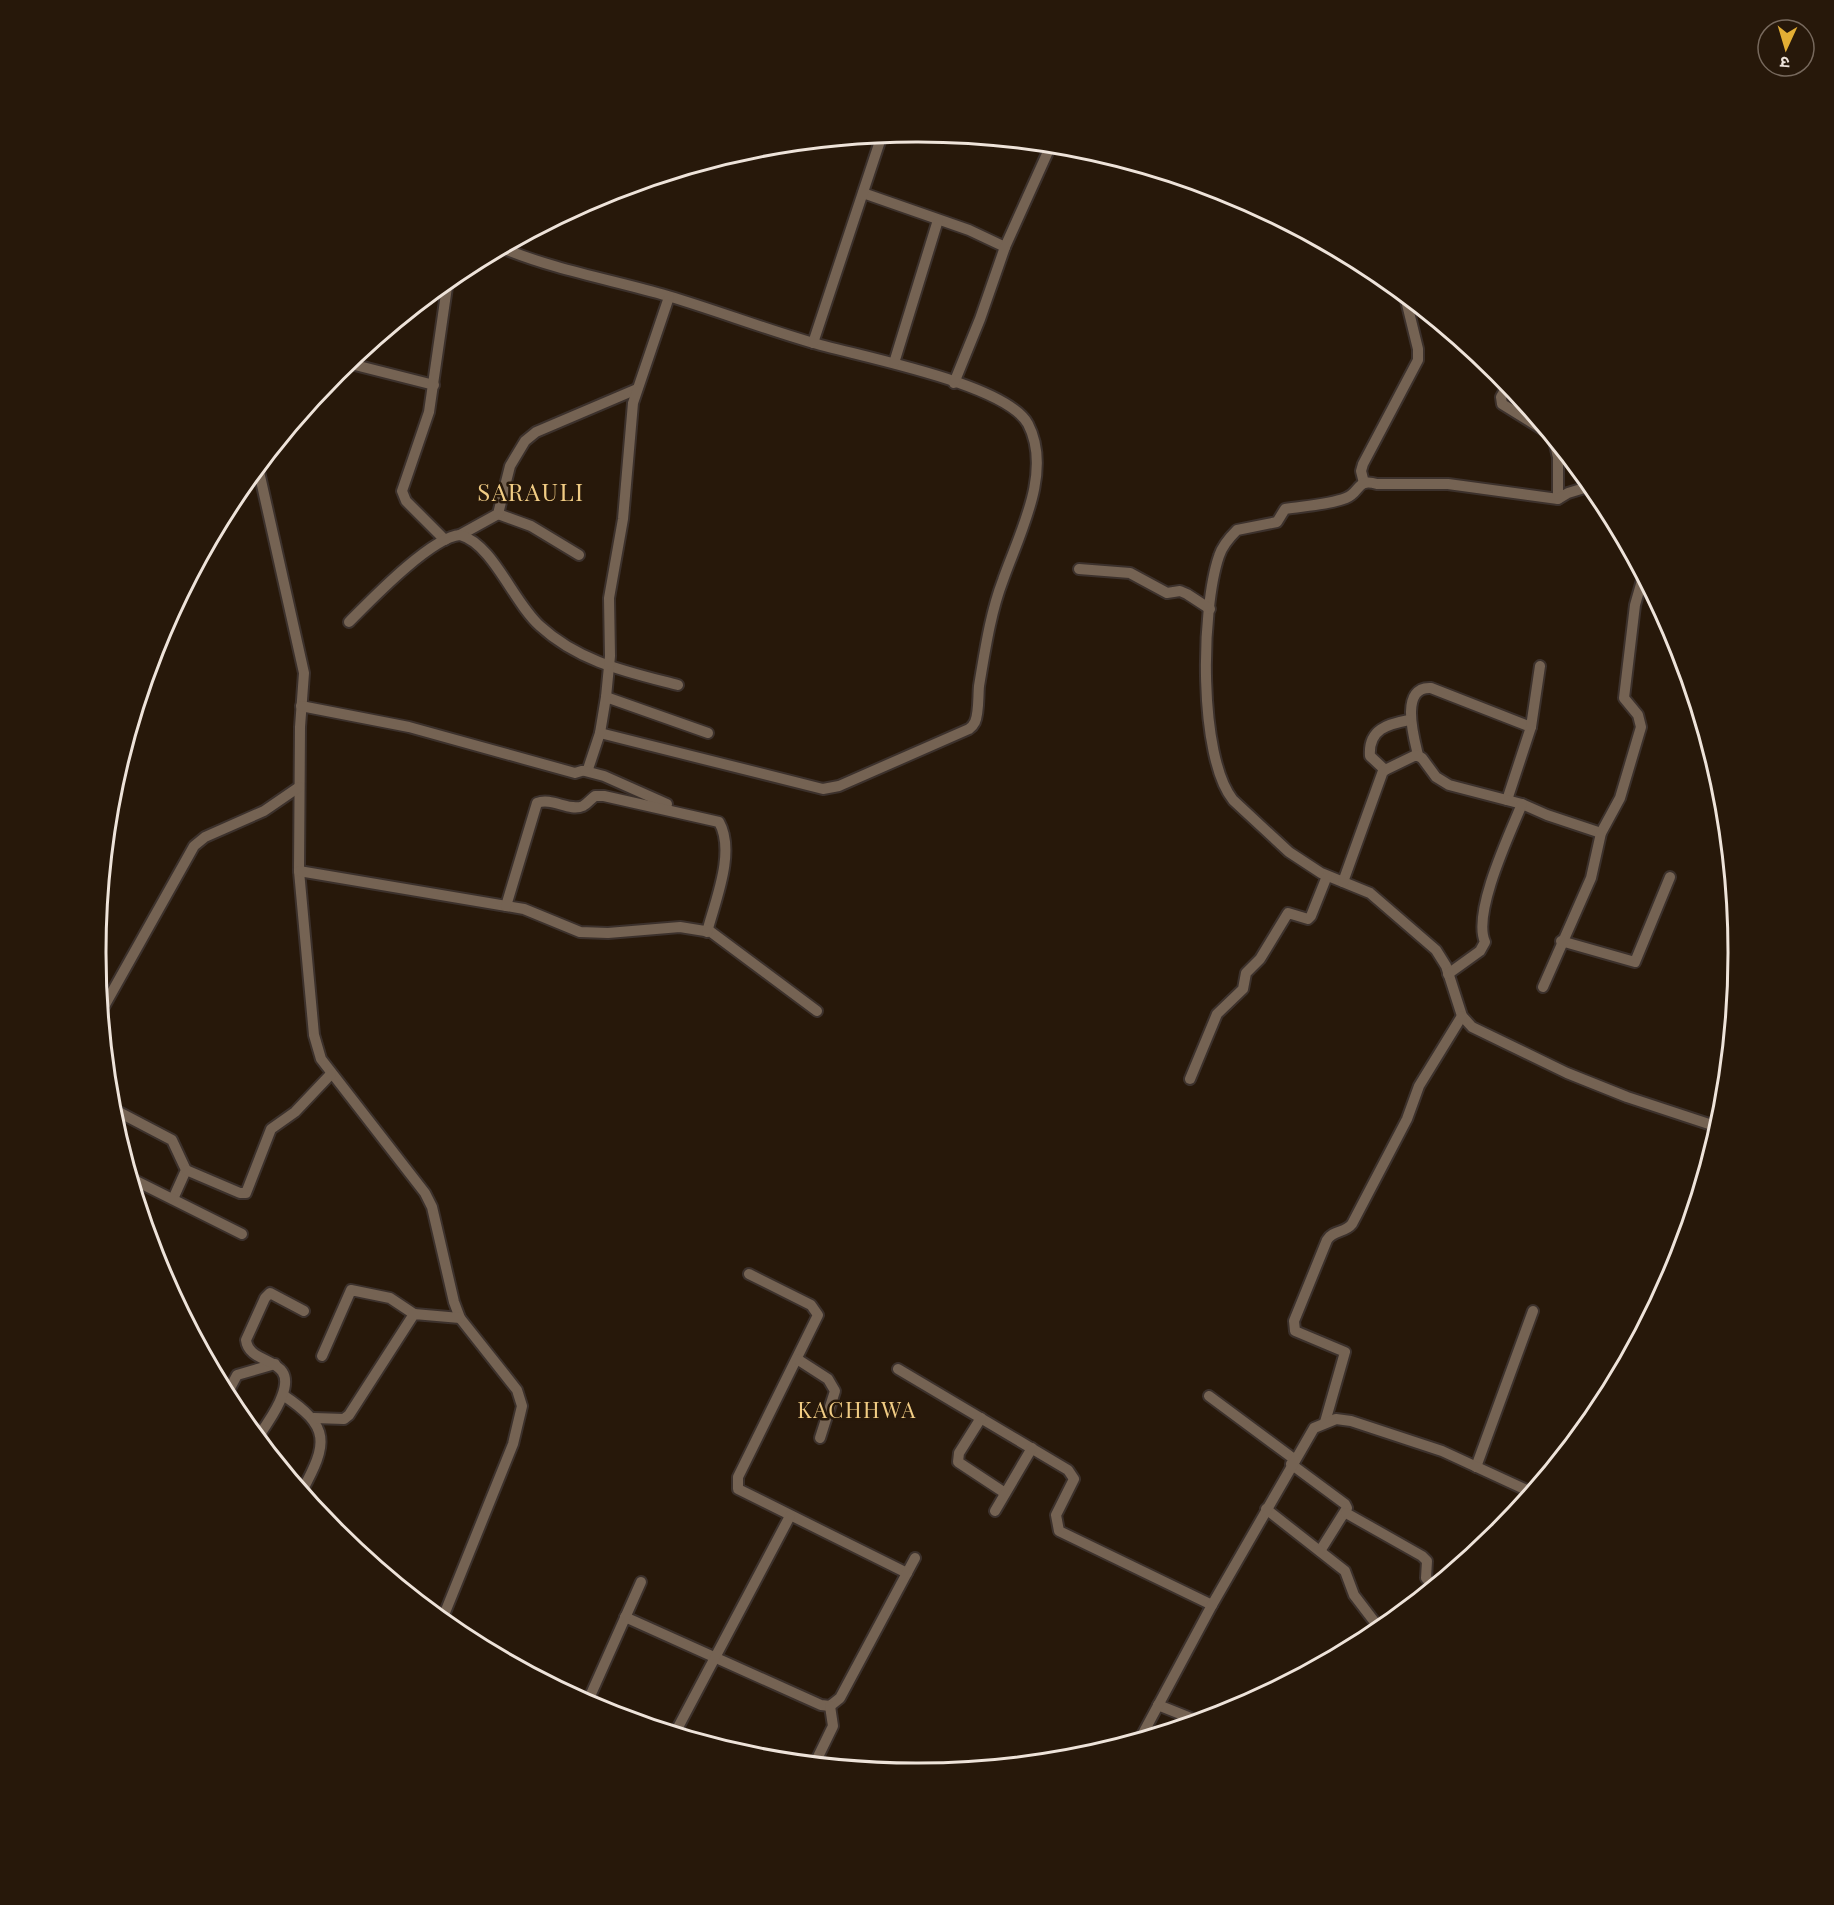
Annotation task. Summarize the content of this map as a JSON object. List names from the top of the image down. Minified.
{"districts":["SARAULI","KACHHWA"],"north":"bottom"}
